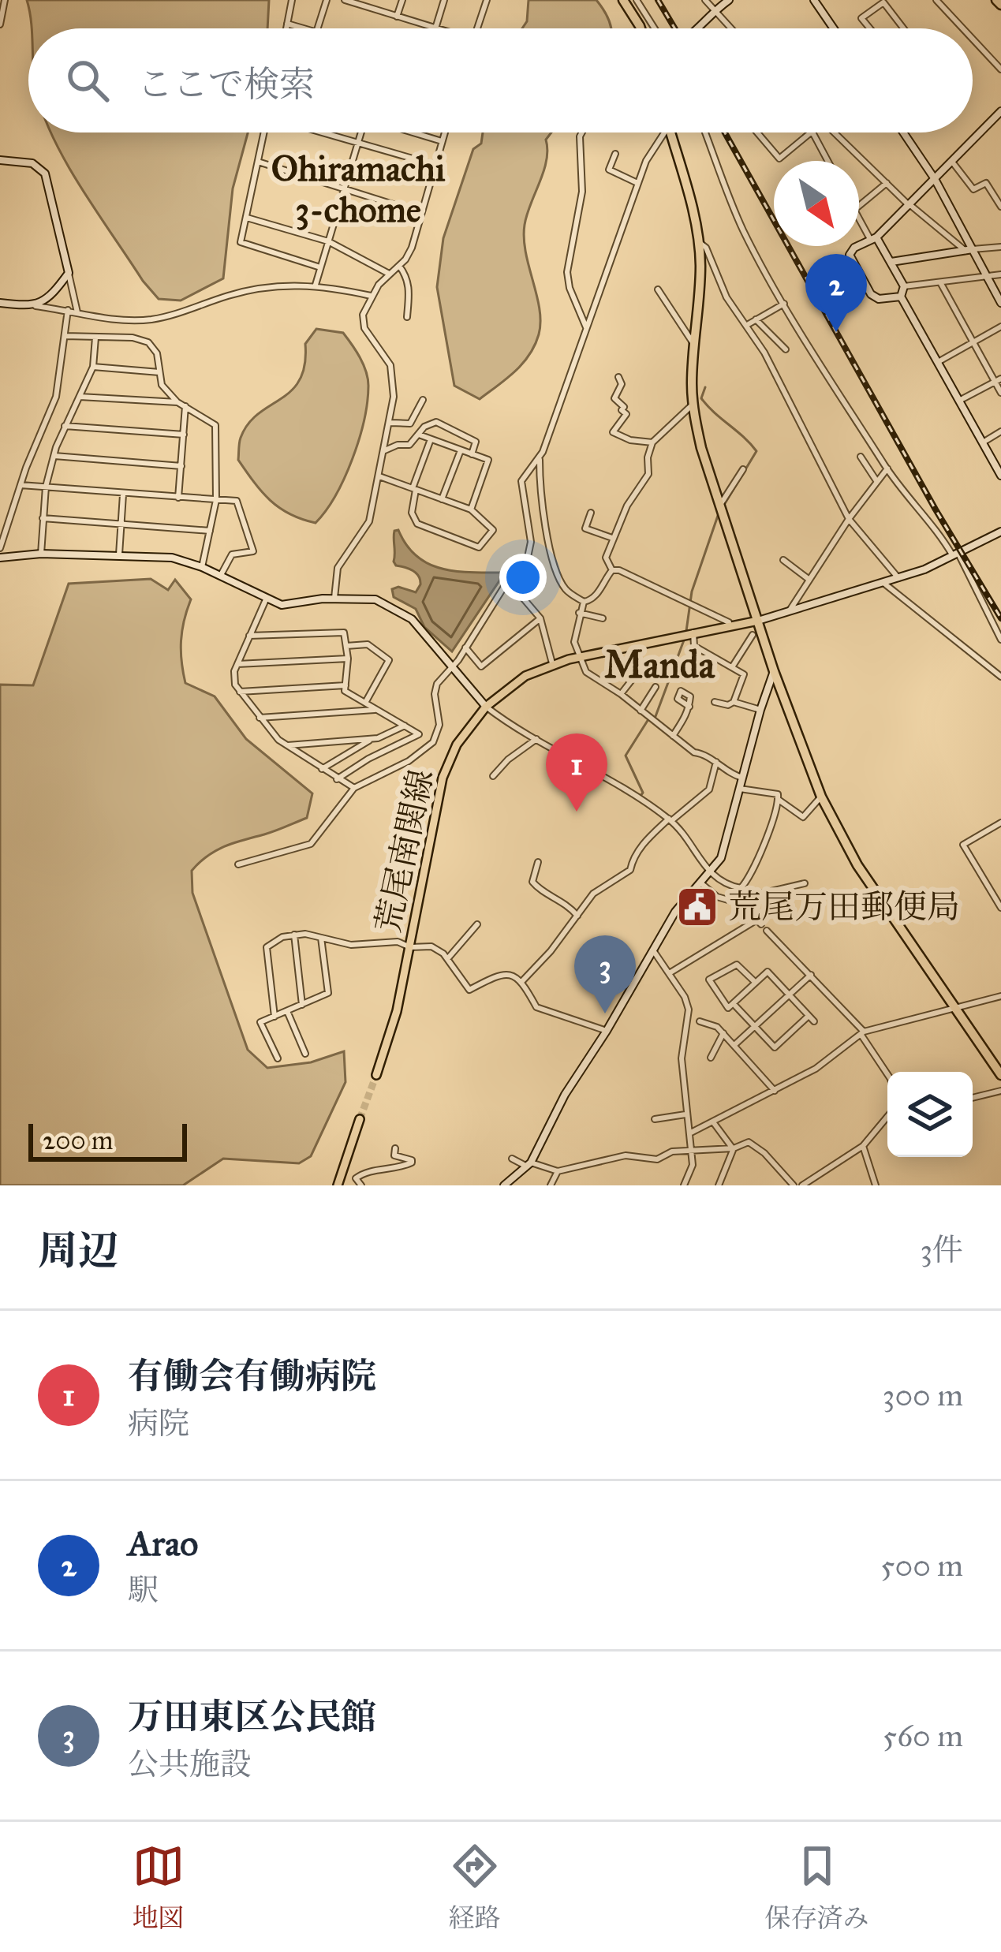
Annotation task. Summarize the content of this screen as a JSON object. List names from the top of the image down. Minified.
{"streets":{"main road":["荒尾南関線"]},"districts":["Ohiramachi 3-chome","Manda"],"places":{"public building":["荒尾万田郵便局"]},"scale_bar":"200 m","north":"bottom right","page":{"search":"ここで検索","pins":["2","1","3"],"scale":"200 m","heading":["周辺","3件"],"list":[{"mark":"1","name":"有働会有働病院","note":"病院","value":"300 m"},{"mark":"2","name":"Arao","note":"駅","value":"500 m"},{"mark":"3","name":"万田東区公民館","note":"公共施設","value":"560 m"}],"nav":["地図","経路","保存済み"]}}
